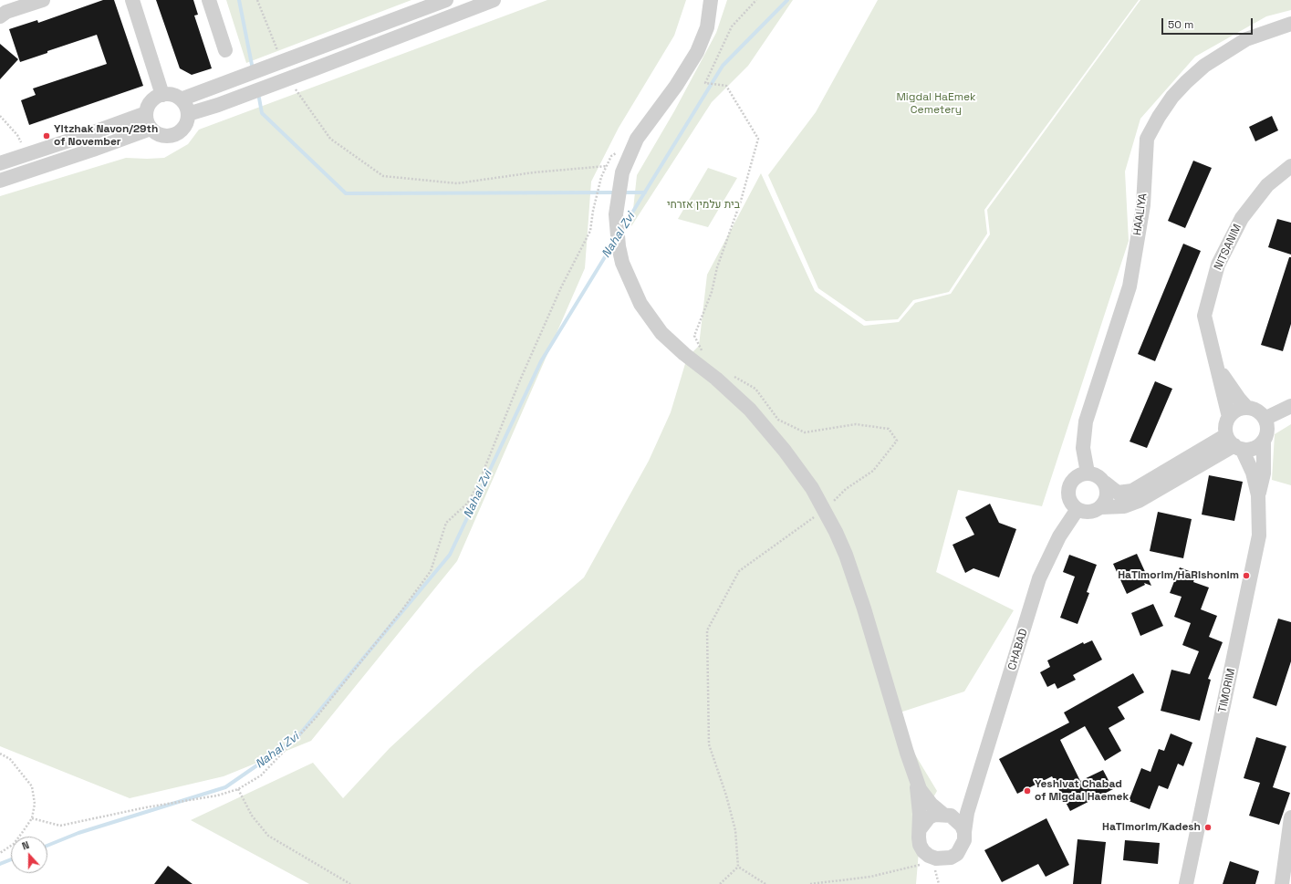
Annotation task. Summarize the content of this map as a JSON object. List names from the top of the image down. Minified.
{"streets":{"street":["HAALIYA","NITSANIM","CHABAD","TIMORIM"]},"crossings":[["HAALIYA","CHABAD"],["NITSANIM","TIMORIM"]],"water":["Nahal Zvi"],"parks":["Migdal HaEmek Cemetery","בית עלמין אזרחי"],"places":["Yitzhak Navon/29th of November","HaTimorim/HaRishonim","Yeshivat Chabad of Migdal Haemek","HaTimorim/Kadesh"],"scale_bar":"50 m","north":"top"}
